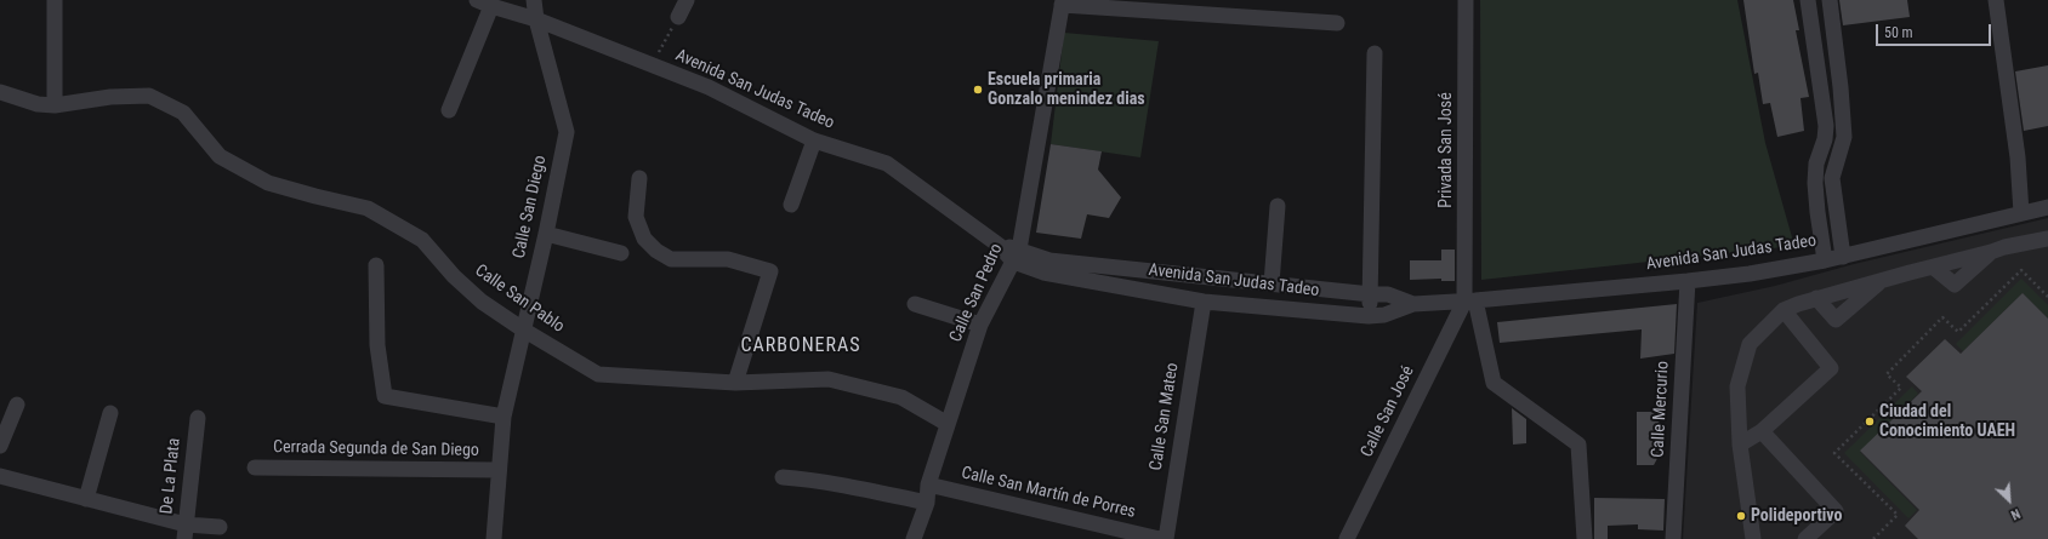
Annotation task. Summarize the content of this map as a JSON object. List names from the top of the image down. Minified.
{"streets":{"street":["Avenida San Judas Tadeo","Privada San José","Calle San Diego","Calle San Pedro","Calle San Pablo","Calle Mercurio","Calle San José","Calle San Mateo","Cerrada Segunda de San Diego","De La Plata","Calle San Martín de Porres"]},"crossings":[["Avenida San Judas Tadeo","Privada San José"],["Avenida San Judas Tadeo","Calle San Diego"],["Avenida San Judas Tadeo","Calle San Pedro"],["Avenida San Judas Tadeo","Calle Mercurio"],["Avenida San Judas Tadeo","Calle San José"],["Avenida San Judas Tadeo","Calle San Mateo"],["Privada San José","Calle San José"],["Calle San Diego","Calle San Pablo"],["Calle San Diego","Cerrada Segunda de San Diego"],["Calle San Pedro","Calle San Pablo"],["Calle San Pedro","Calle San Martín de Porres"]],"districts":["CARBONERAS"],"places":["Escuela primaria Gonzalo menindez dias","Ciudad del Conocimiento UAEH","Polideportivo"],"scale_bar":"50 m","north":"bottom right"}
